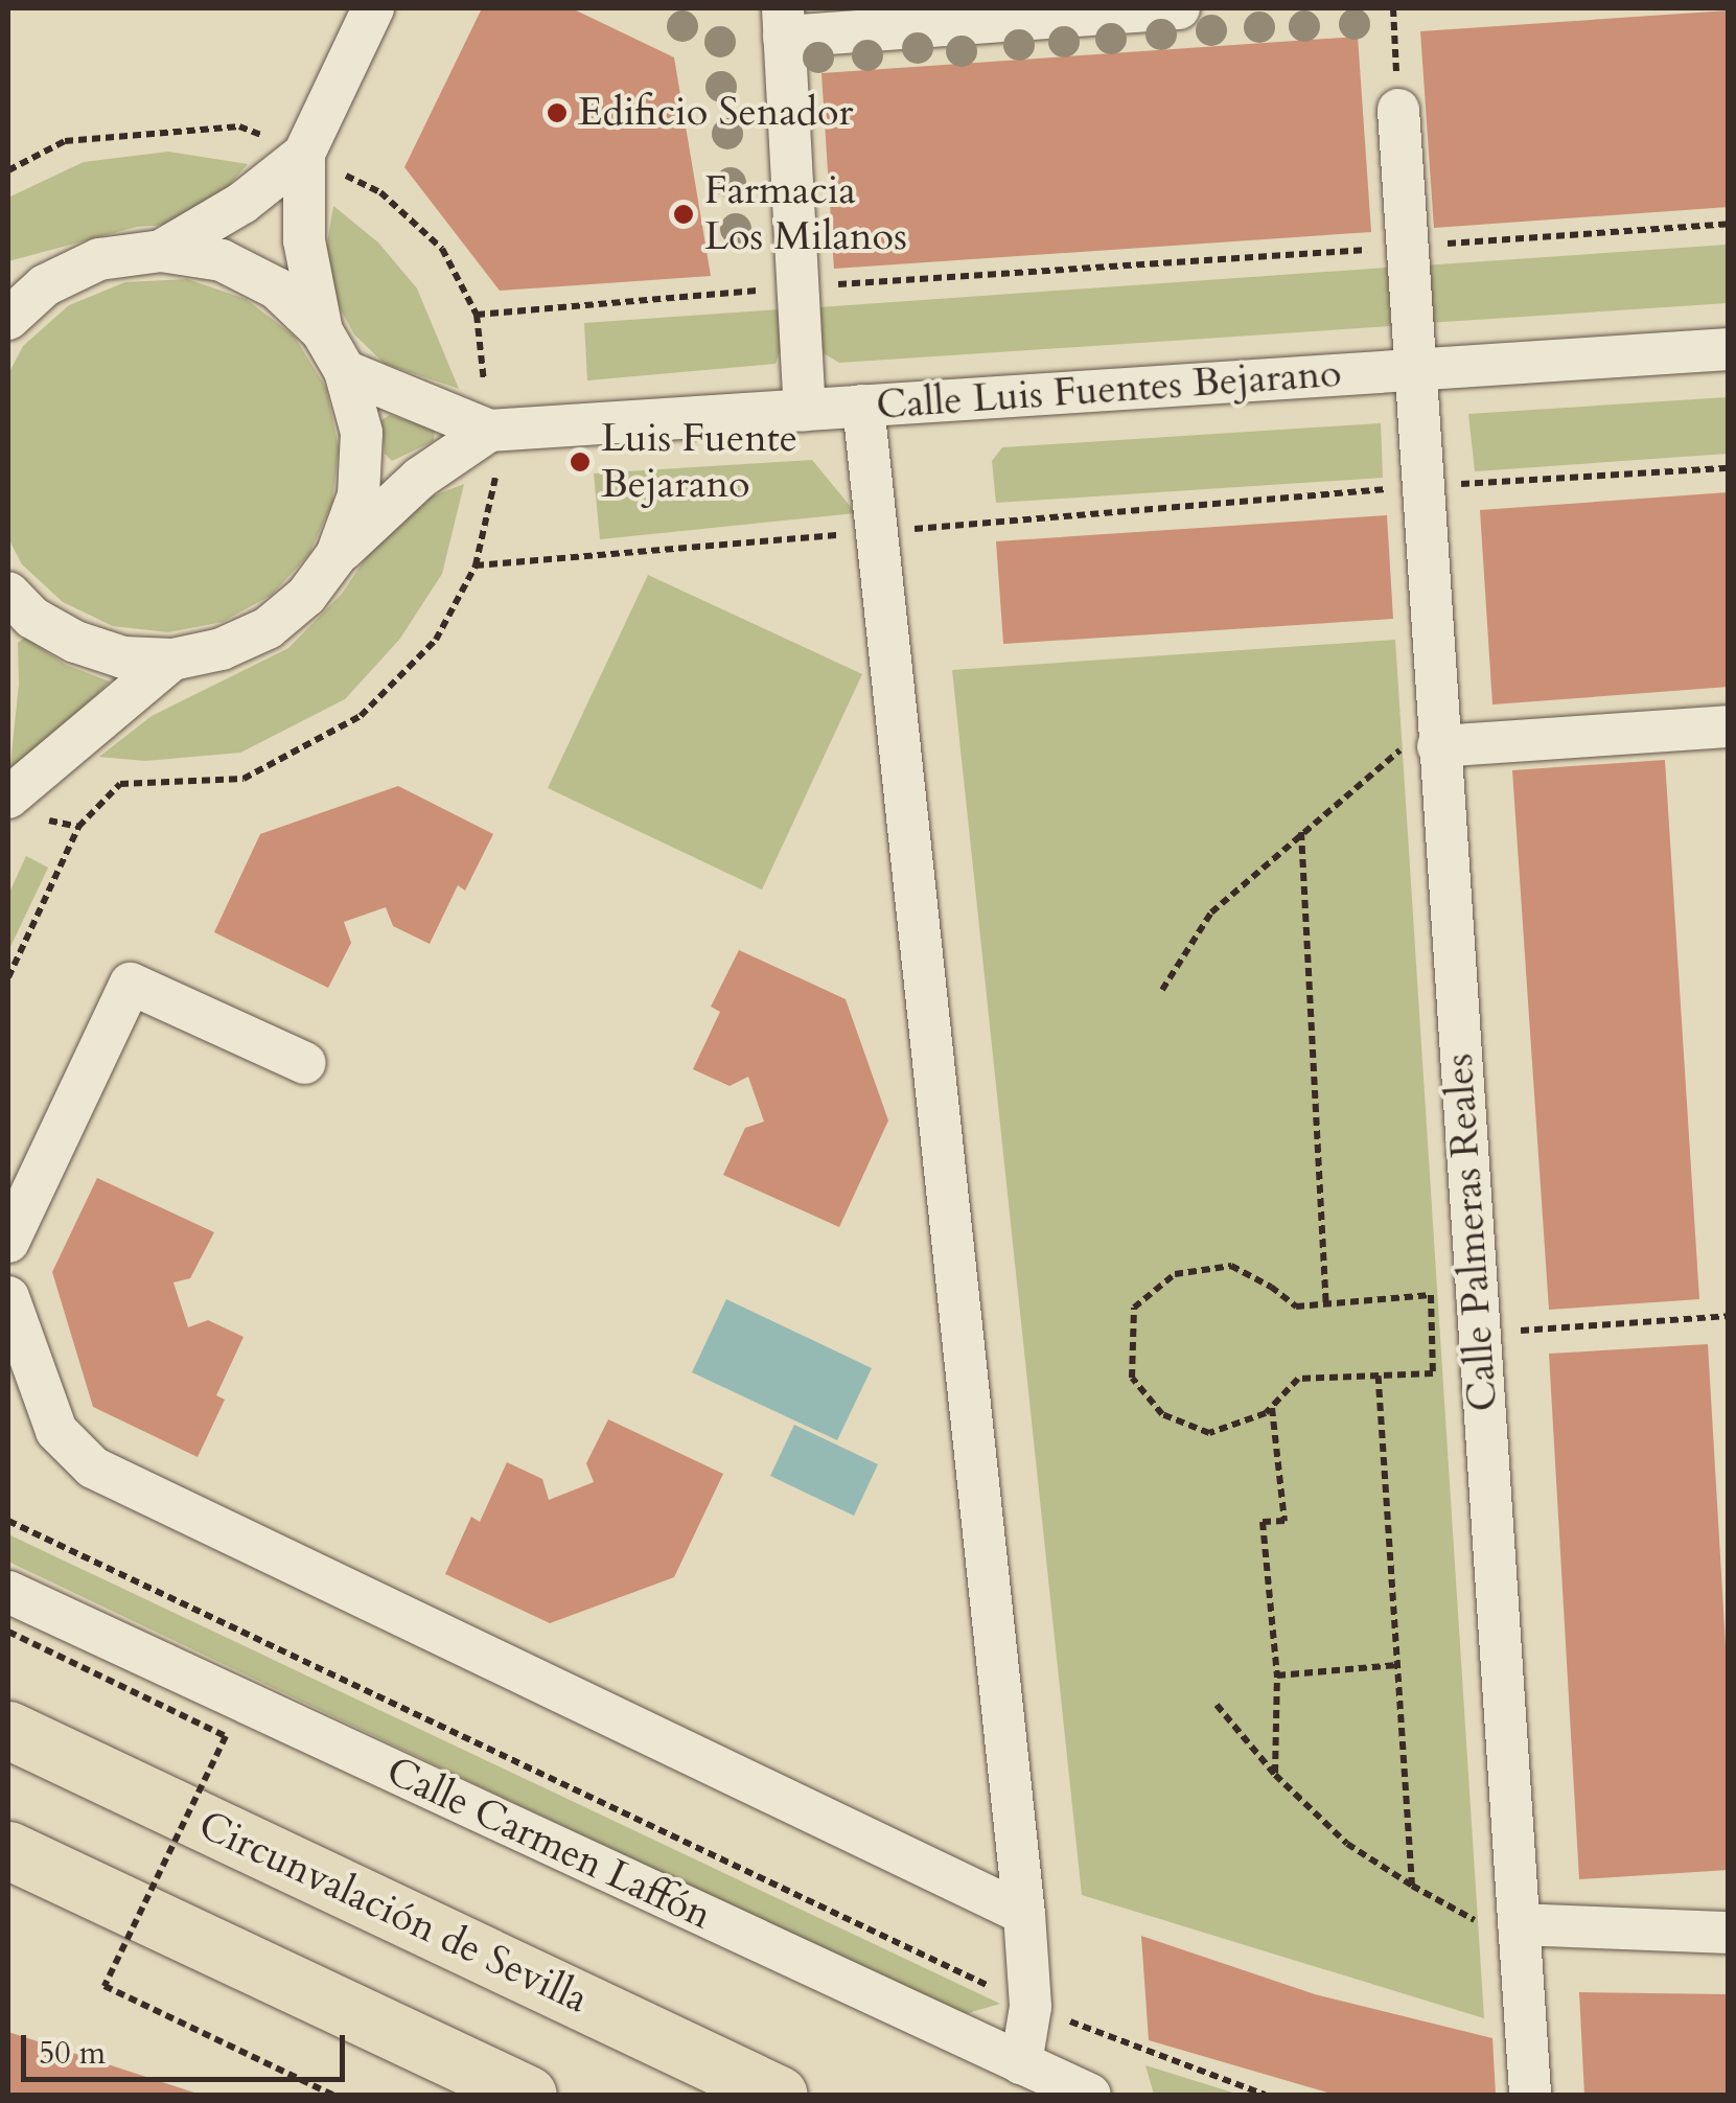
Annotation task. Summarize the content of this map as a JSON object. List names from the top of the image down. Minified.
{"streets":{"highway":["Circunvalación de Sevilla"],"street":["Calle Luis Fuentes Bejarano","Calle Palmeras Reales","Calle Carmen Laffón"]},"crossings":[["Calle Luis Fuentes Bejarano","Calle Palmeras Reales"]],"places":["Edificio Senador","Farmacia Los Milanos","Luis Fuente Bejarano"],"scale_bar":"50 m"}
